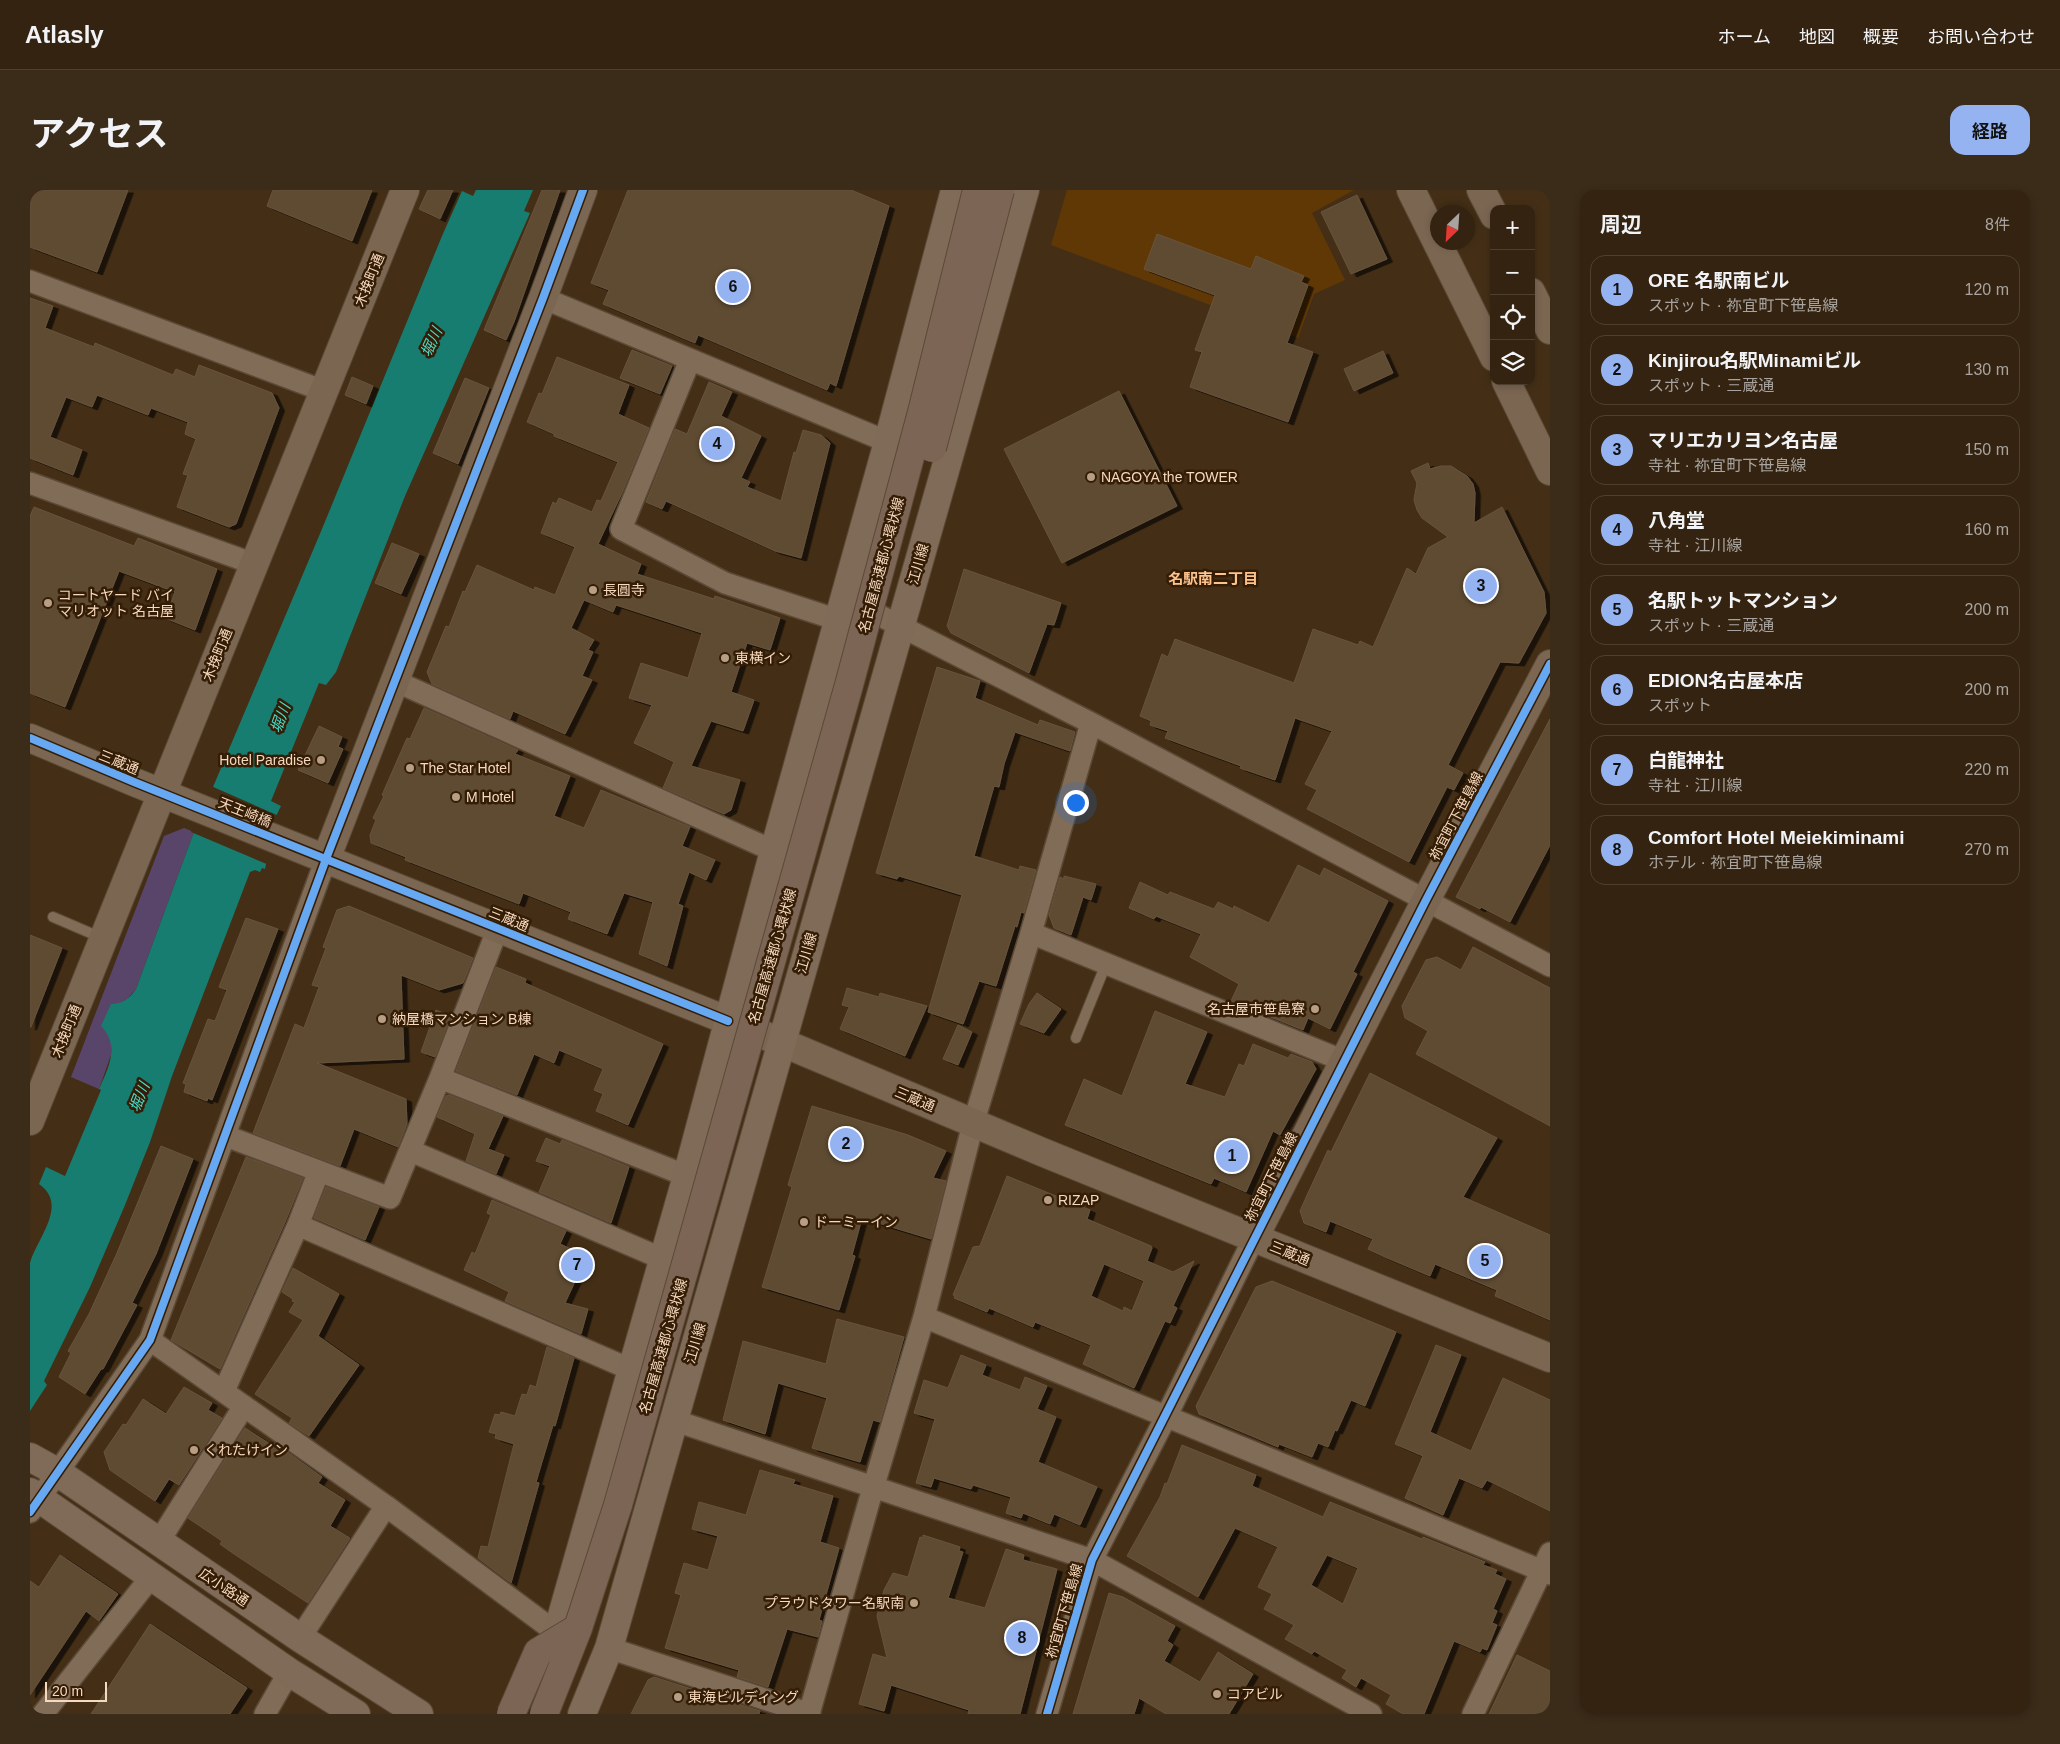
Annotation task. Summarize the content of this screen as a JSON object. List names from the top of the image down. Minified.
{"streets":{"highway":["名古屋高速都心環状線"],"main road":["江川線","広小路通"],"street":["木挽町通","三蔵通","天王崎橋","祢宜町下笹島線"]},"crossings":[["木挽町通","三蔵通"],["江川線","三蔵通"],["三蔵通","天王崎橋"],["三蔵通","祢宜町下笹島線"]],"districts":["名駅南二丁目"],"water":["堀川"],"places":["NAGOYA the TOWER","長圓寺","コートヤード バイ マリオット 名古屋","東横イン","Hotel Paradise","The Star Hotel","M Hotel","名古屋市笹島寮","納屋橋マンション B棟","RIZAP","ドーミーイン","くれたけイン","プラウドタワー名駅南","コアビル","東海ビルディング"],"scale_bar":"20 m","north":"bottom left","page":{"header":"Atlasly","nav":["ホーム","地図","概要","お問い合わせ"],"title":"アクセス","buttons":"経路","heading":["周辺","8件"],"map_buttons":["+","−"],"list":[{"mark":"1","name":"ORE 名駅南ビル","note":"スポット · 祢宜町下笹島線","value":"120 m"},{"mark":"2","name":"Kinjirou名駅Minamiビル","note":"スポット · 三蔵通","value":"130 m"},{"mark":"3","name":"マリエカリヨン名古屋","note":"寺社 · 祢宜町下笹島線","value":"150 m"},{"mark":"4","name":"八角堂","note":"寺社 · 江川線","value":"160 m"},{"mark":"5","name":"名駅トットマンション","note":"スポット · 三蔵通","value":"200 m"},{"mark":"6","name":"EDION名古屋本店","note":"スポット","value":"200 m"},{"mark":"7","name":"白龍神社","note":"寺社 · 江川線","value":"220 m"},{"mark":"8","name":"Comfort Hotel Meiekiminami","note":"ホテル · 祢宜町下笹島線","value":"270 m"}],"pins":["6","4","3","2","1","5","7","8"],"scale":"20 m"}}
